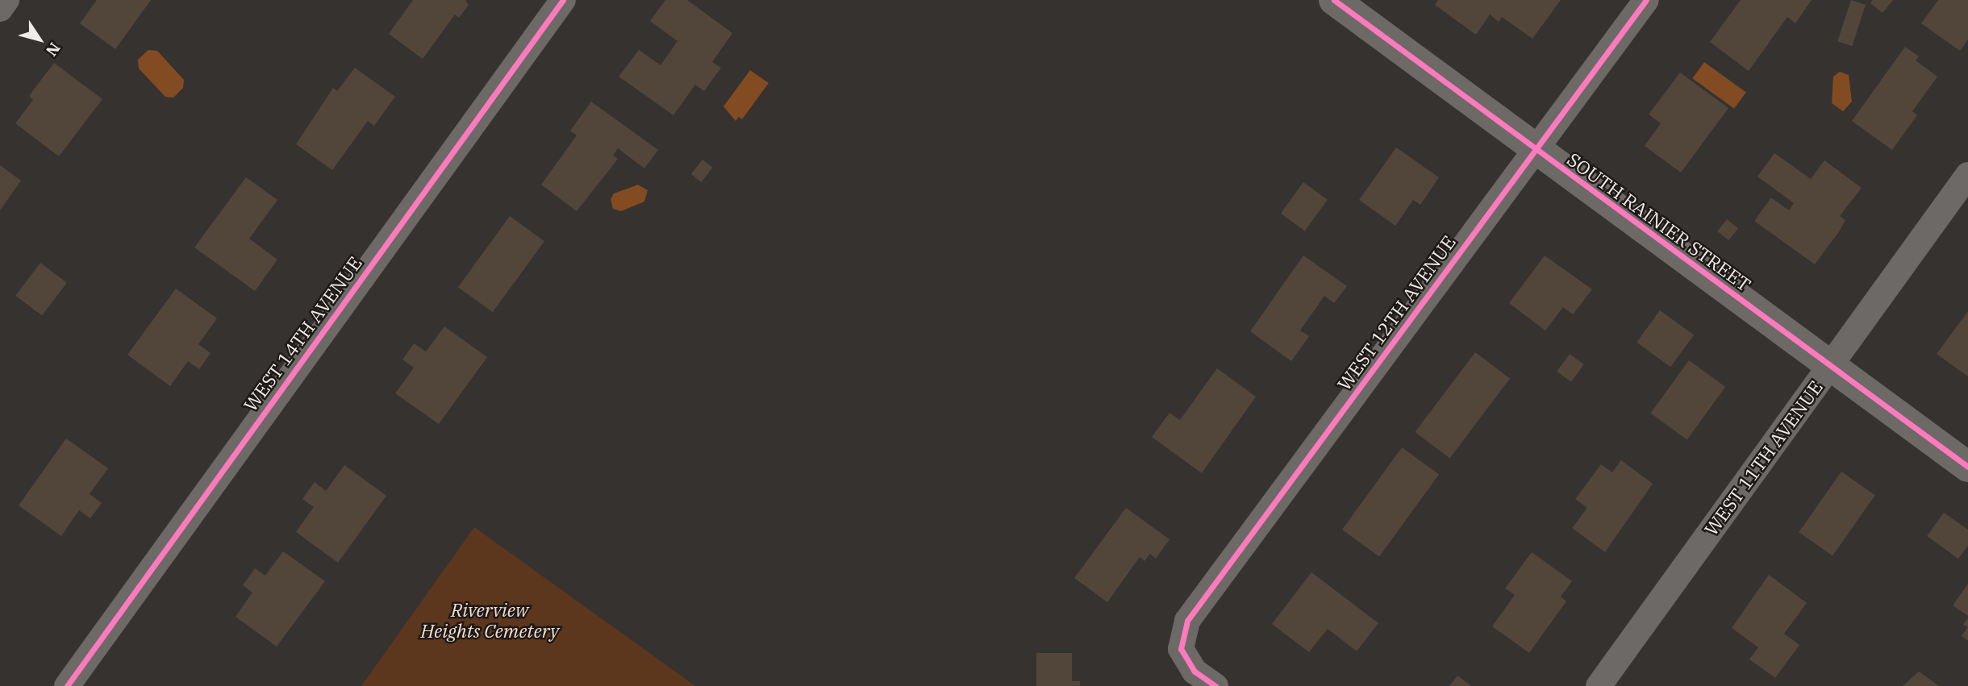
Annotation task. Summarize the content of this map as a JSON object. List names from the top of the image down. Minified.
{"streets":{"street":["SOUTH RAINIER STREET","WEST 12TH AVENUE","WEST 14TH AVENUE","WEST 11TH AVENUE"]},"crossings":[["SOUTH RAINIER STREET","WEST 12TH AVENUE"],["SOUTH RAINIER STREET","WEST 11TH AVENUE"]],"parks":["Riverview Heights Cemetery"],"north":"bottom right"}
